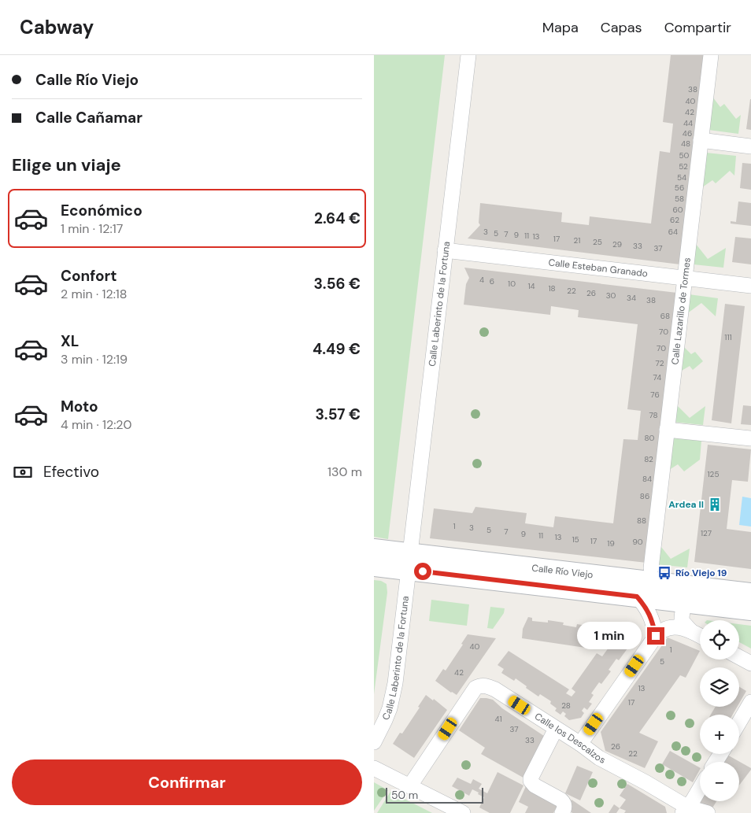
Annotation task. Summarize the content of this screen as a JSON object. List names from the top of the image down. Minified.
{"streets":{"main road":["Calle Río Viejo"],"street":["Calle Esteban Granado","Calle Laberinto de la Fortuna","Calle Lazarillo de Tormes","Calle los Descalzos"]},"crossings":[["Calle Esteban Granado","Calle Laberinto de la Fortuna"],["Calle Esteban Granado","Calle Lazarillo de Tormes"],["Calle Laberinto de la Fortuna","Calle Río Viejo"]],"places":{"building":["Ardea II"],"bus stop":["Río Viejo 19"]},"house_numbers":["38","40","42","44","46","48","50","52","54","56","58","60","62","3","64","5","7","9","11","13","17","21","25","29","33","37","4","6","10","14","18","22","26","30","34","38","68","70","111","70","72","74","76","78","80","82","125","84","86","88","1","3","5","7","127","9","11","13","15","17","90","19","40","1","5","42","13","17","28","41","37","33","26","22"],"scale_bar":"50 m","page":{"header":"Cabway","nav":["Mapa","Capas","Compartir"],"banner":["Calle Río Viejo","Calle Cañamar"],"heading":"Elige un viaje","list":[{"name":"Económico","note":"1 min · 12:17","value":"2.64 €"},{"name":"Confort","note":"2 min · 12:18","value":"3.56 €"},{"name":"XL","note":"3 min · 12:19","value":"4.49 €"},{"name":"Moto","note":"4 min · 12:20","value":"3.57 €"}],"pay":["Efectivo","130 m"],"map_buttons":["+","−"],"bubble":"1 min","buttons":"Confirmar","scale":"50 m"}}
